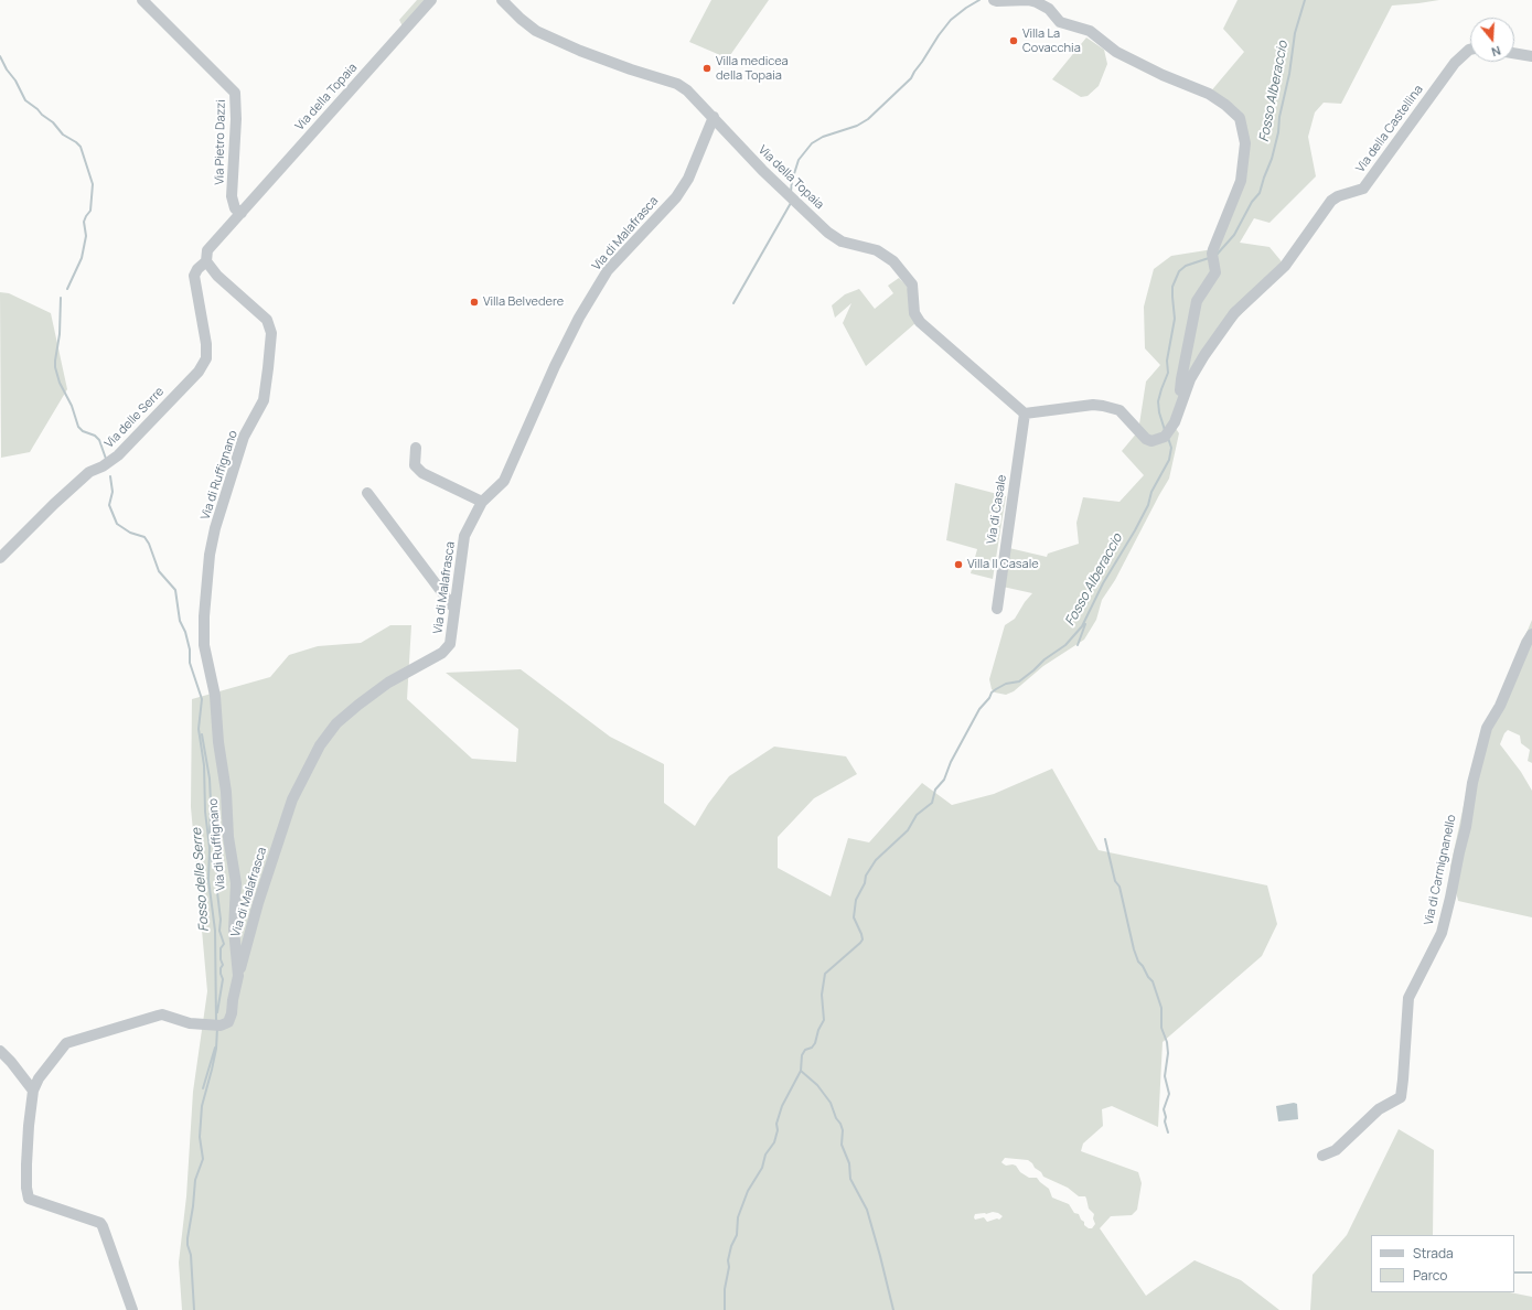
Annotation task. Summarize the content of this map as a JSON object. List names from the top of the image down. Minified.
{"streets":{"street":["Via della Topaia","Via della Castellina","Via Pietro Dazzi","Via di Malafrasca","Via delle Serre","Via di Ruffignano","Via di Casale","Via di Carmignanello"]},"crossings":[["Via della Topaia","Via della Castellina"],["Via della Topaia","Via Pietro Dazzi"],["Via della Topaia","Via di Malafrasca"],["Via della Topaia","Via di Casale"],["Via della Castellina","Via di Casale"],["Via di Malafrasca","Via di Ruffignano"],["Via delle Serre","Via di Ruffignano"]],"water":["Fosso Alberaccio","Fosso delle Serre"],"places":["Villa La Covacchia","Villa medicea della Topaia","Villa Belvedere","Villa Il Casale"],"legend":["Strada","Parco"],"north":"bottom"}
